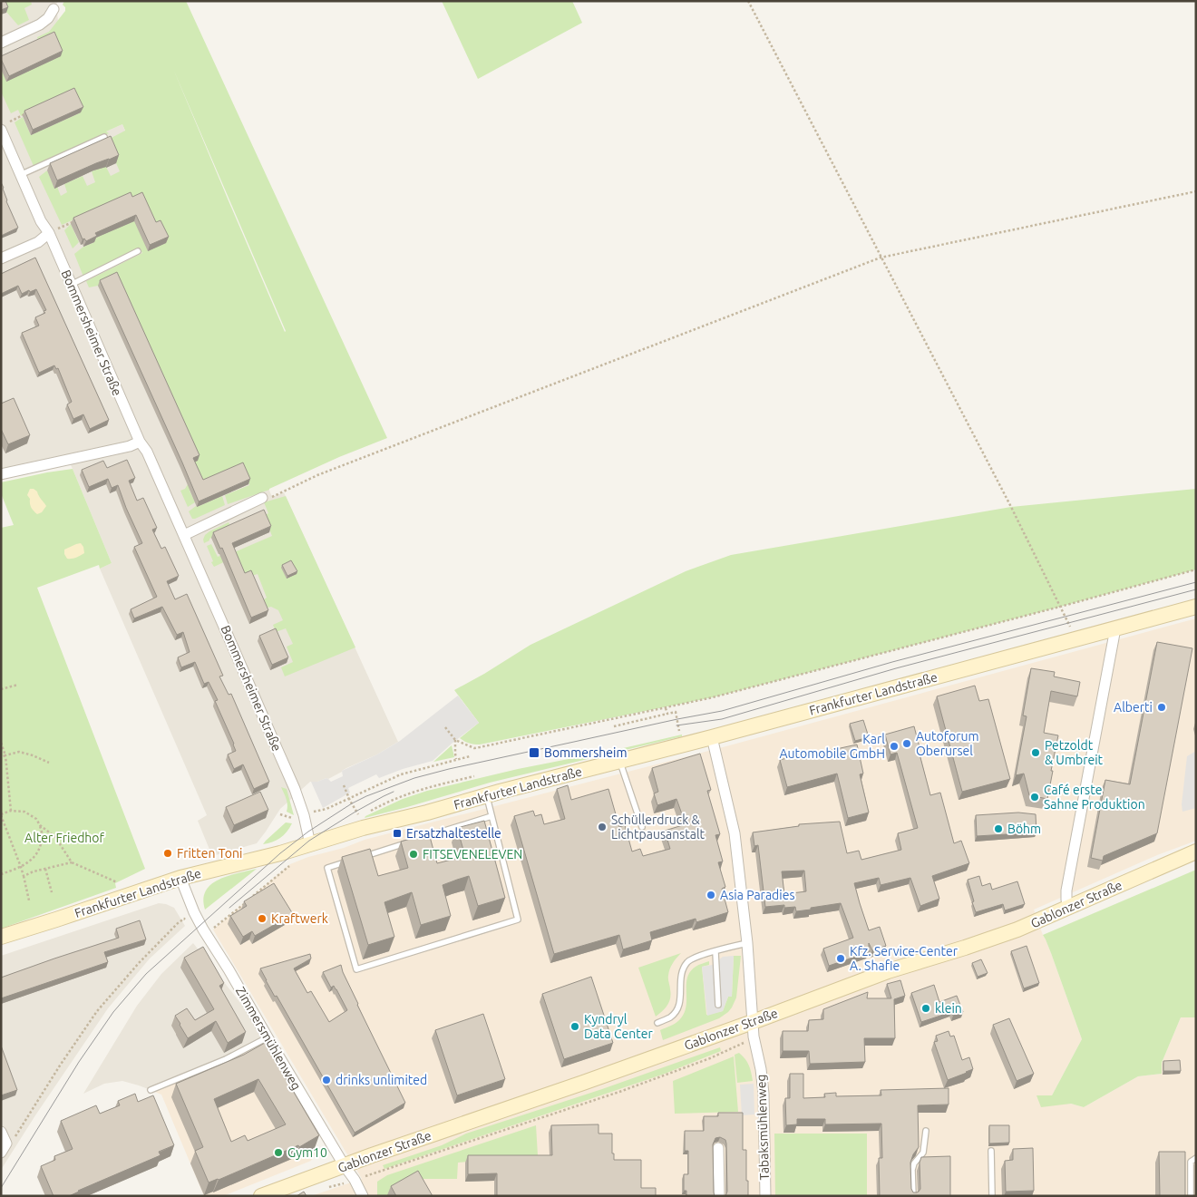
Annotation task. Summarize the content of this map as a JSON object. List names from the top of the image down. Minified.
{"streets":{"main road":["Frankfurter Landstraße","Gablonzer Straße"],"street":["Bommersheimer Straße","Zimmersmühlenweg","Tabaksmühlenweg"]},"crossings":[["Bommersheimer Straße","Frankfurter Landstraße"],["Frankfurter Landstraße","Zimmersmühlenweg"],["Frankfurter Landstraße","Tabaksmühlenweg"],["Gablonzer Straße","Zimmersmühlenweg"],["Gablonzer Straße","Tabaksmühlenweg"]],"parks":["Alter Friedhof"],"places":{"other":["Alberti","Autoforum Oberursel","Karl Automobile GmbH","Petzoldt & Umbreit","Café erste Sahne Produktion","Schüllerdruck & Lichtpausanstalt","Böhm","Fritten Toni","FITSEVENELEVEN","Asia Paradies","Kraftwerk","Kfz. Service-Center A. Shafie","klein","Kyndryl Data Center","drinks unlimited","Gym10"],"transit":["Bommersheim","Ersatzhaltestelle"]}}
